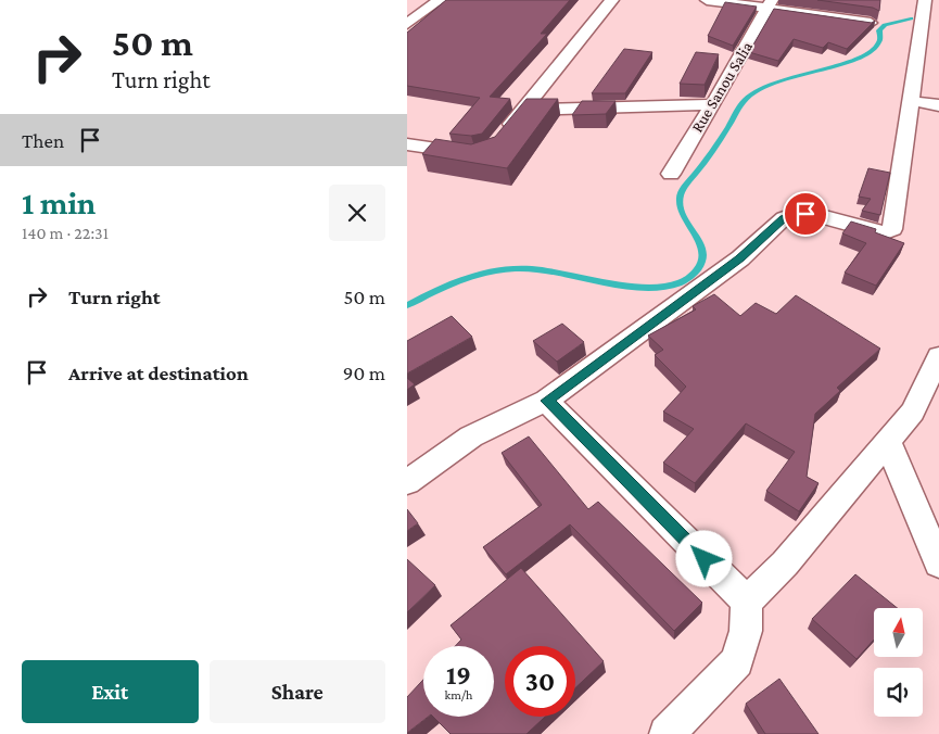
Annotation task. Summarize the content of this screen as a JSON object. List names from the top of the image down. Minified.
{"streets":{"street":["Rue Sanou Salia"]},"north":"top","page":{"turn":["50 m","Turn right"],"then":"Then","heading":["1 min","140 m · 22:31"],"list":[{"name":"Turn right","value":"50 m"},{"name":"Arrive at destination","value":"90 m"}],"speed":"19 km/h","limit":"30","buttons":["Exit","Share"]}}
